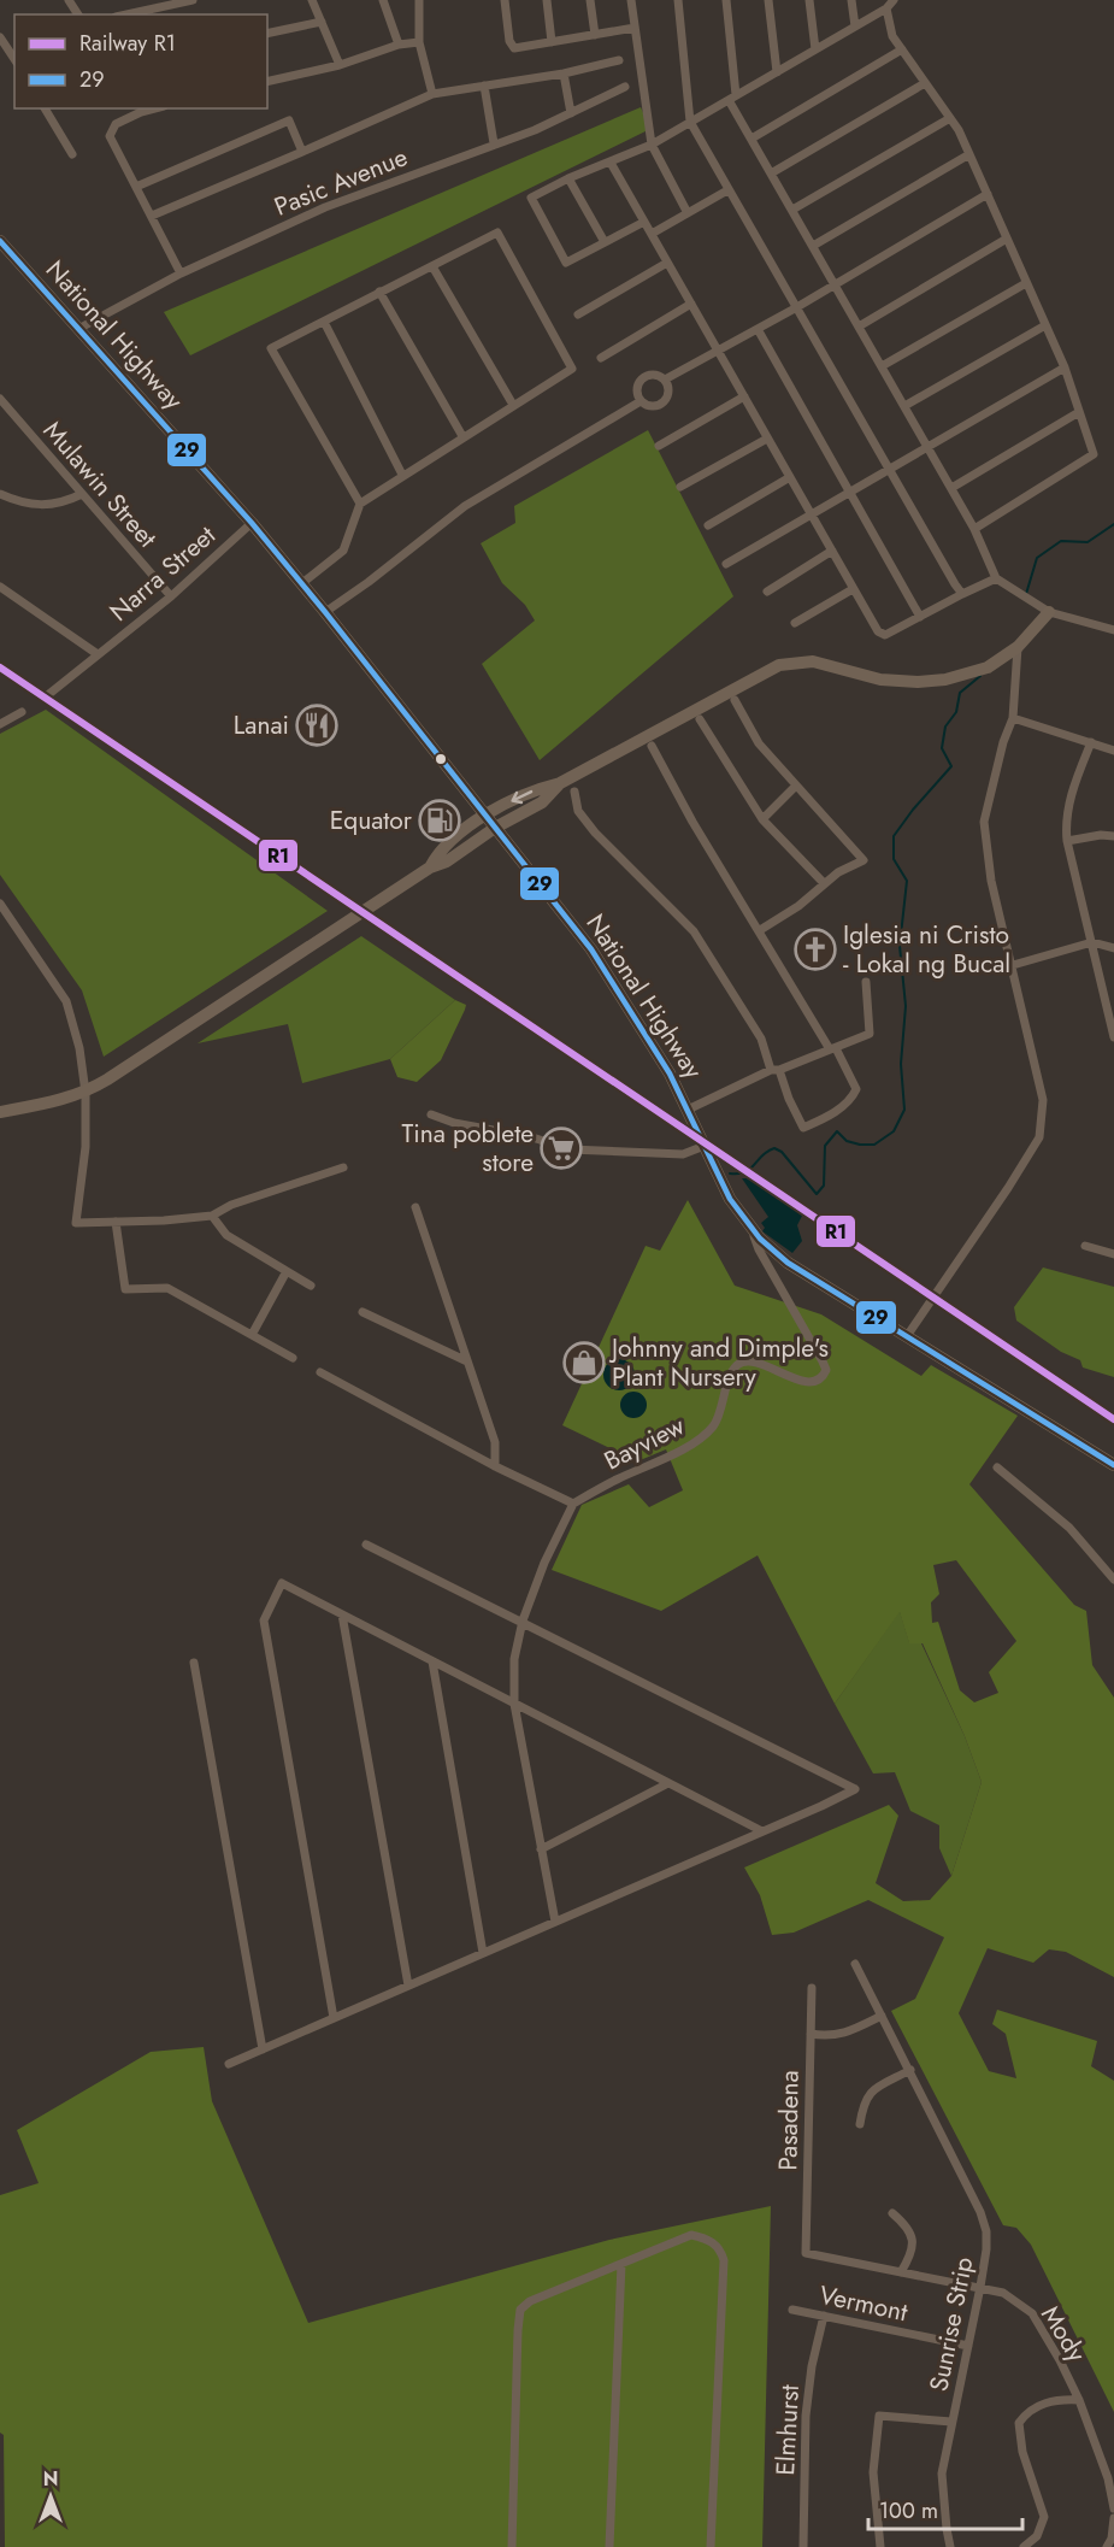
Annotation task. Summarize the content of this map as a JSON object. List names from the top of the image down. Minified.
{"streets":{"main road":["National Highway"],"street":["Pasic Avenue","Mulawin Street","Narra Street","Bayview","Pasadena","Vermont","Sunrise Strip","Mody","Elmhurst"]},"crossings":[["Pasic Avenue","National Highway"],["National Highway","Narra Street"],["National Highway","Bayview"],["Mulawin Street","Narra Street"],["Pasadena","Mody"],["Vermont","Sunrise Strip"],["Vermont","Elmhurst"],["Sunrise Strip","Mody"]],"places":{"restaurant":["Lanai"],"fuel station":["Equator"],"church":["Iglesia ni Cristo - Lokal ng Bucal"],"supermarket":["Tina poblete store"],"shop":["Johnny and Dimple's Plant Nursery"]},"lines":["transit line 29","rail line R1"],"legend":["Railway R1","29"],"scale_bar":"100 m","north":"top"}
